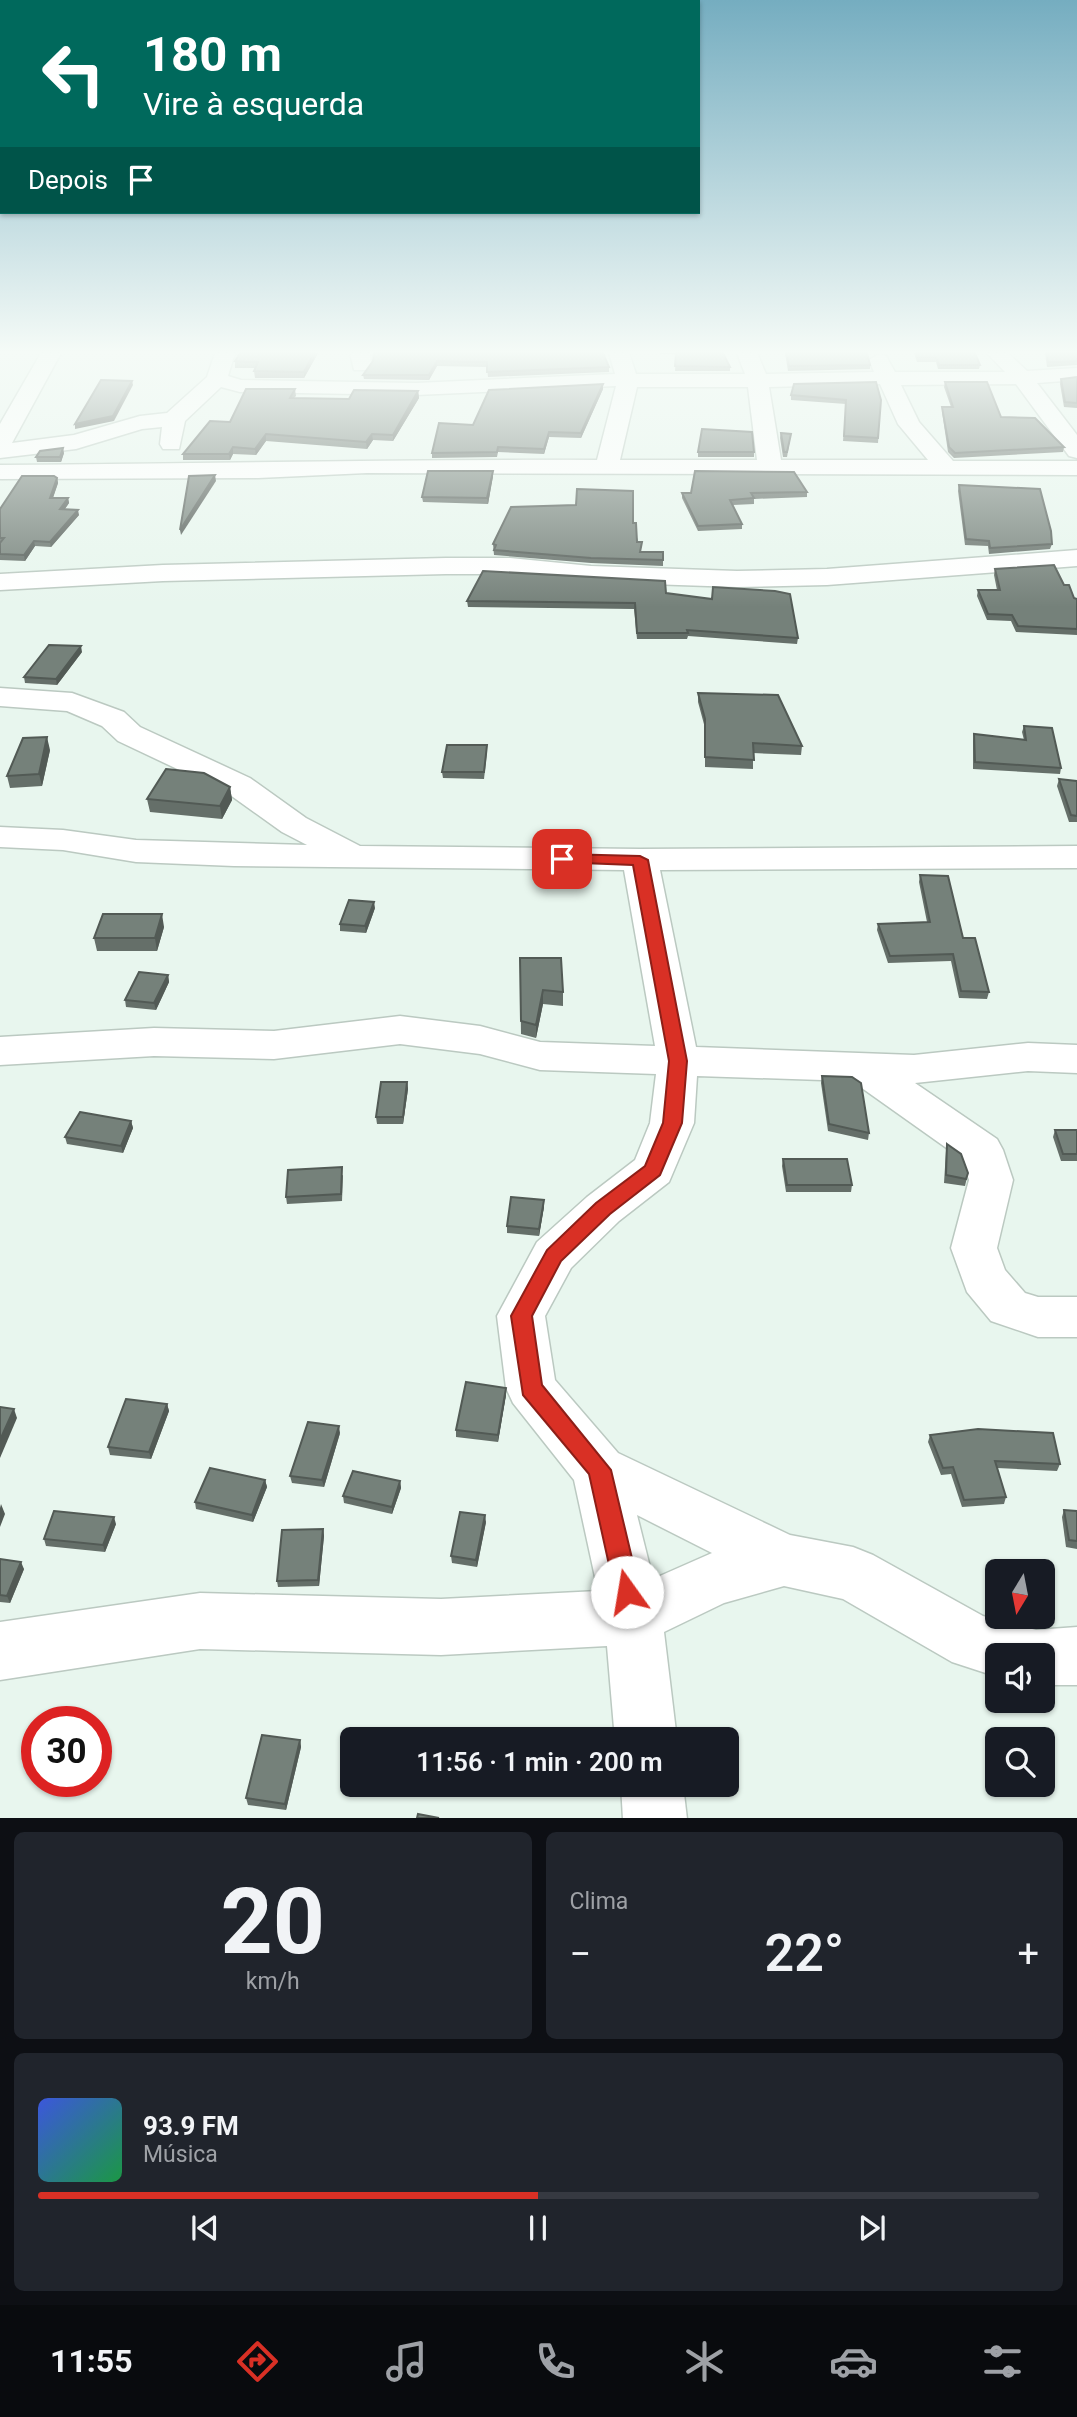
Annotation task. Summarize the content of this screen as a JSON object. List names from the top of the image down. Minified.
{"north":"bottom","page":{"turn":["180 m","Vire à esquerda"],"then":"Depois","limit":"30","trip":"11:56 · 1 min · 200 m","tile":[["20","km/h"],"Clima"],"heat":["−","22°","+"],"song":["93.9 FM","Música"],"tabs":"11:55"}}
